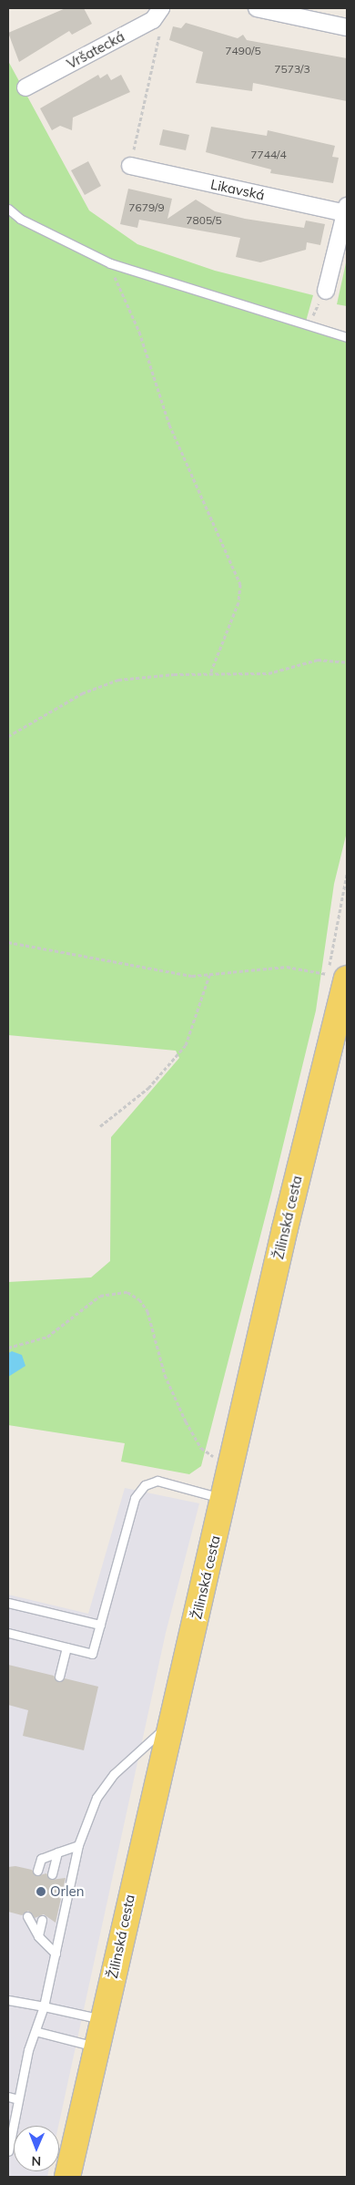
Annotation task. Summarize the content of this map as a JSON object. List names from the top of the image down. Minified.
{"streets":{"main road":["Žilinská cesta"],"street":["Vršatecká","Likavská"]},"places":["Orlen"],"house_numbers":["7490/5","7573/3","7744/4","7679/9","7805/5"],"north":"bottom"}
